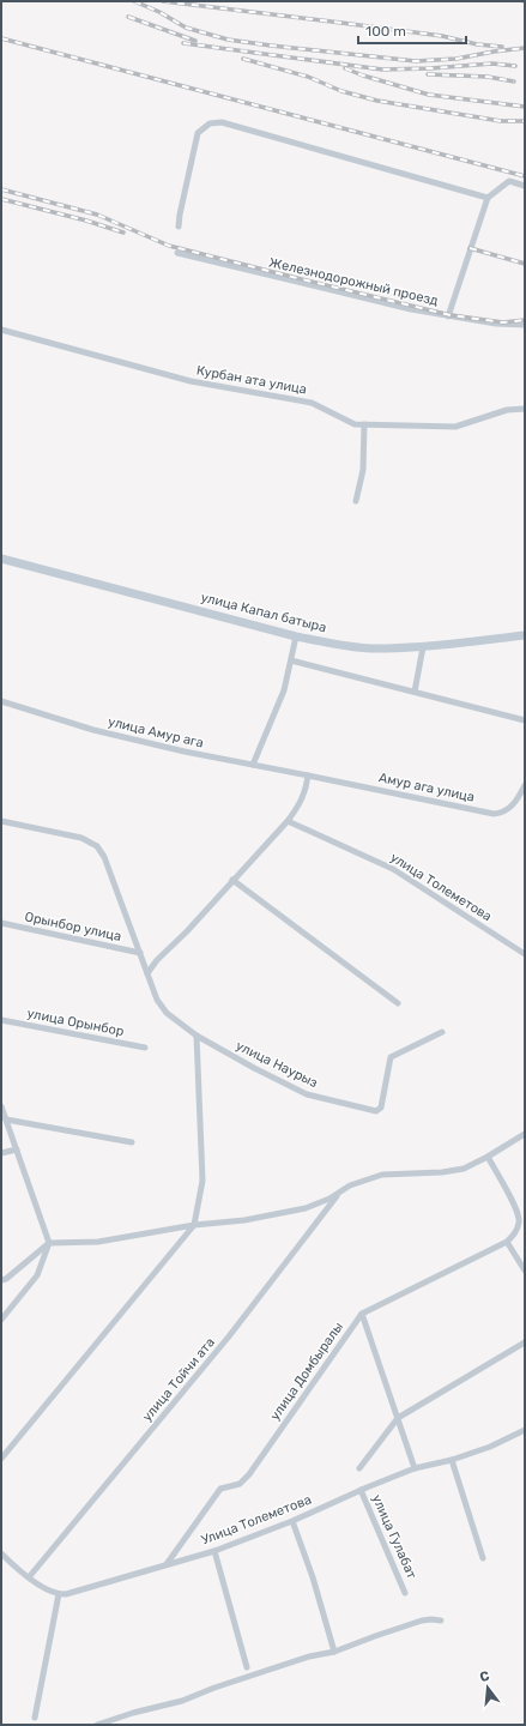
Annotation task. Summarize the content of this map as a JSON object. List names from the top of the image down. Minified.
{"streets":{"main road":["улица Капал батыра"],"street":["Железнодорожный проезд","Курбан ата улица","улица Амур ага","Амур ага улица","улица Толеметова","Орынбор улица","улица Орынбор","улица Наурыз","улица Домбыралы","улица Тойчи ата","Улица Толеметова","улица Гулабат"]},"crossings":[["улица Амур ага","Амур ага улица"],["Орынбор улица","улица Наурыз"],["улица Домбыралы","Улица Толеметова"],["Улица Толеметова","улица Гулабат"]],"scale_bar":"100 m","north":"top"}
